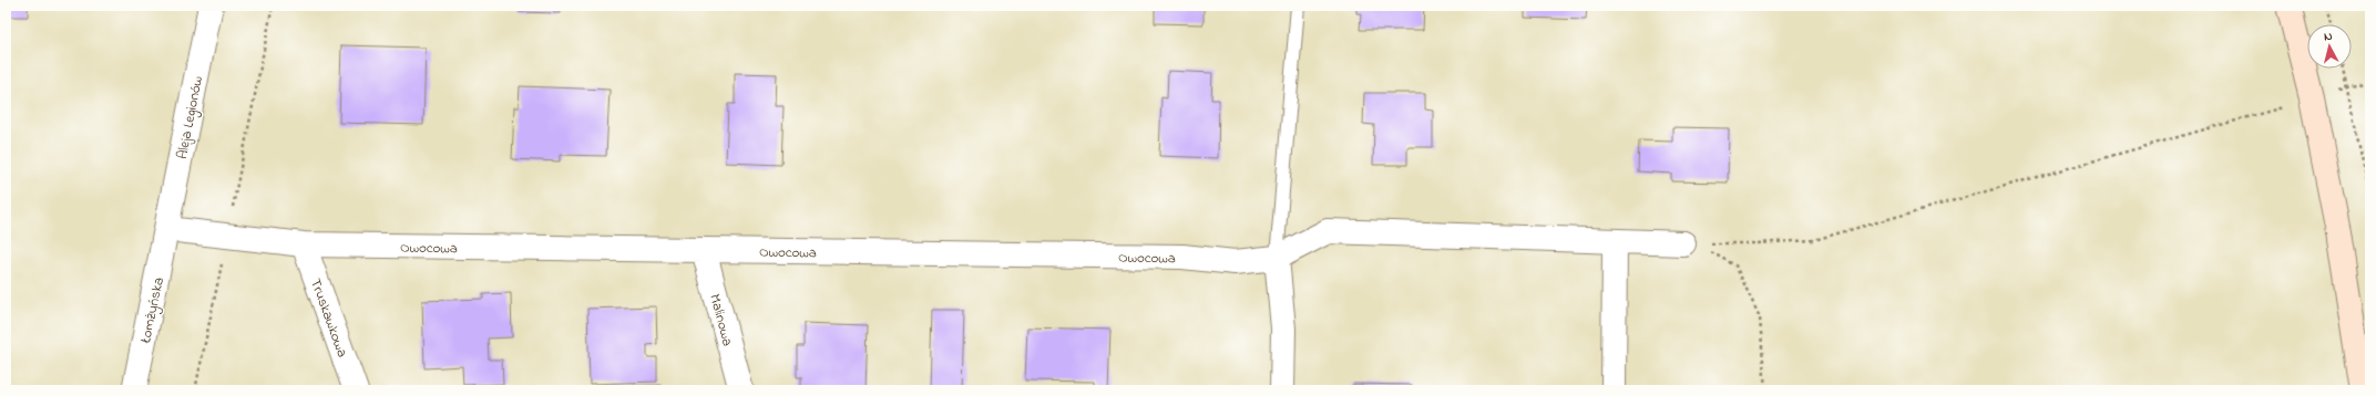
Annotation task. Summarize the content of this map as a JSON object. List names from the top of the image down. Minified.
{"streets":{"street":["Aleja Legionów","Owocowa","Łomżyńska","Truskawkowa","Malinowa"]},"crossings":[["Aleja Legionów","Owocowa"],["Aleja Legionów","Łomżyńska"],["Owocowa","Łomżyńska"],["Owocowa","Truskawkowa"],["Owocowa","Malinowa"]],"north":"top"}
